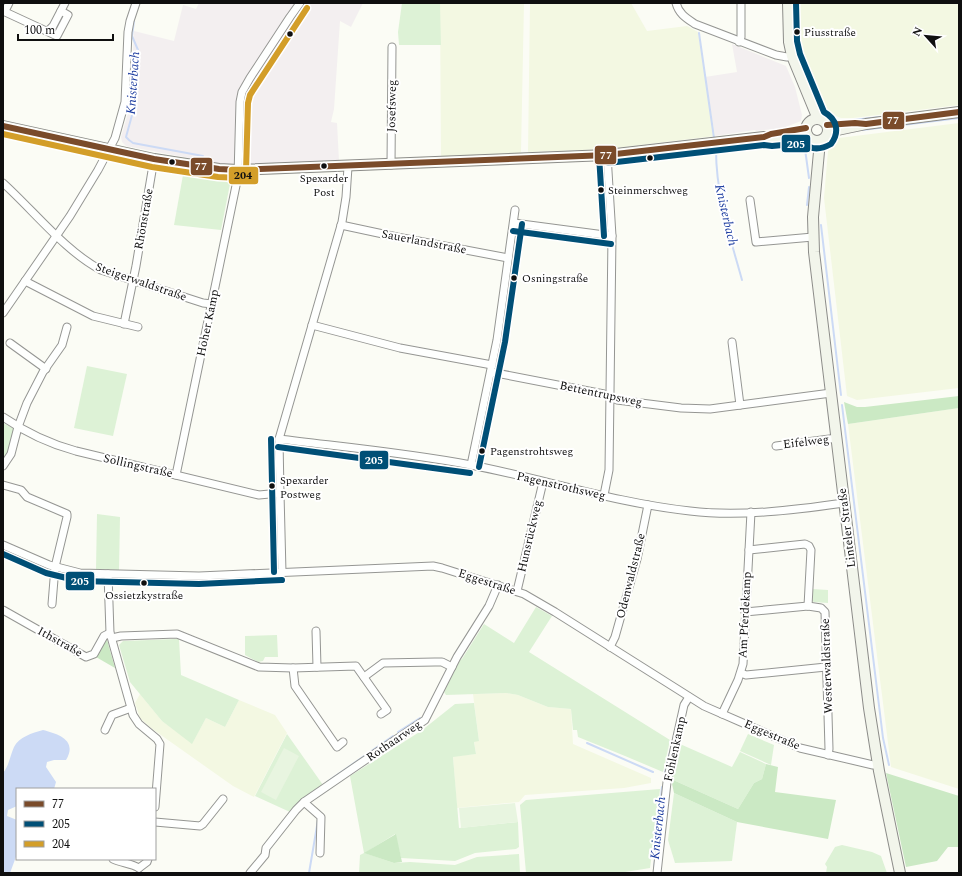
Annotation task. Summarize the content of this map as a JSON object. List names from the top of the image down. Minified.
{"streets":{"main road":["Linteler Straße"],"street":["Josefsweg","Rhönstraße","Sauerlandstraße","Steigerwaldstraße","Hoher Kamp","Bettentrupsweg","Eifelweg","Sollingstraße","Pagenstrothsweg","Hunsrückweg","Odenwaldstraße","Eggestraße","Am Pferdekamp","Ithstraße","Westerwaldstraße","Rothaarweg","Fohlenkamp"]},"crossings":[["Rhönstraße","Steigerwaldstraße"],["Steigerwaldstraße","Hoher Kamp"],["Hoher Kamp","Sollingstraße"],["Bettentrupsweg","Linteler Straße"],["Eifelweg","Linteler Straße"],["Pagenstrothsweg","Linteler Straße"],["Pagenstrothsweg","Hunsrückweg"],["Pagenstrothsweg","Odenwaldstraße"],["Pagenstrothsweg","Am Pferdekamp"],["Linteler Straße","Eggestraße"],["Hunsrückweg","Eggestraße"],["Odenwaldstraße","Eggestraße"],["Eggestraße","Am Pferdekamp"],["Eggestraße","Westerwaldstraße"],["Eggestraße","Rothaarweg"],["Eggestraße","Fohlenkamp"],["Am Pferdekamp","Westerwaldstraße"]],"water":["Knisterbach"],"places":["Piusstraße","Spexarder Post","Steinmerschweg","Osningstraße","Pagenstrohtsweg","Spexarder Postweg","Ossietzkystraße"],"lines":["transit line 205","transit line 204","transit line 77"],"legend":["77","205","204"],"scale_bar":"100 m","north":"top left"}
